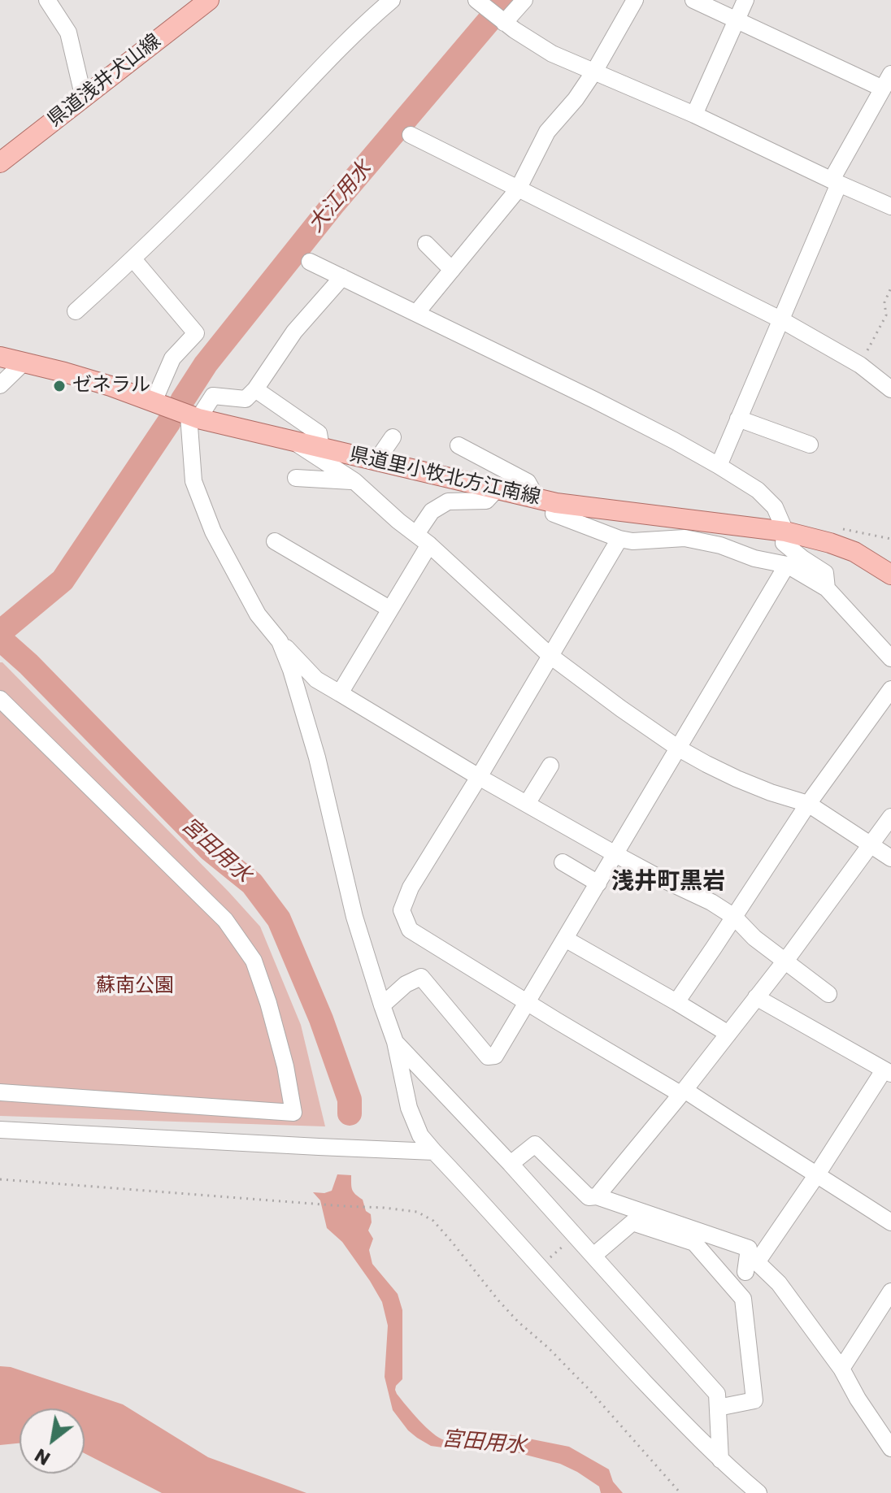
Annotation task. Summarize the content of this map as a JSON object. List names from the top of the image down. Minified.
{"streets":{"main road":["県道浅井犬山線","県道里小牧北方江南線"]},"districts":["浅井町黒岩"],"water":["大江用水","宮田用水"],"parks":["蘇南公園"],"places":["ゼネラル"],"north":"bottom left"}
